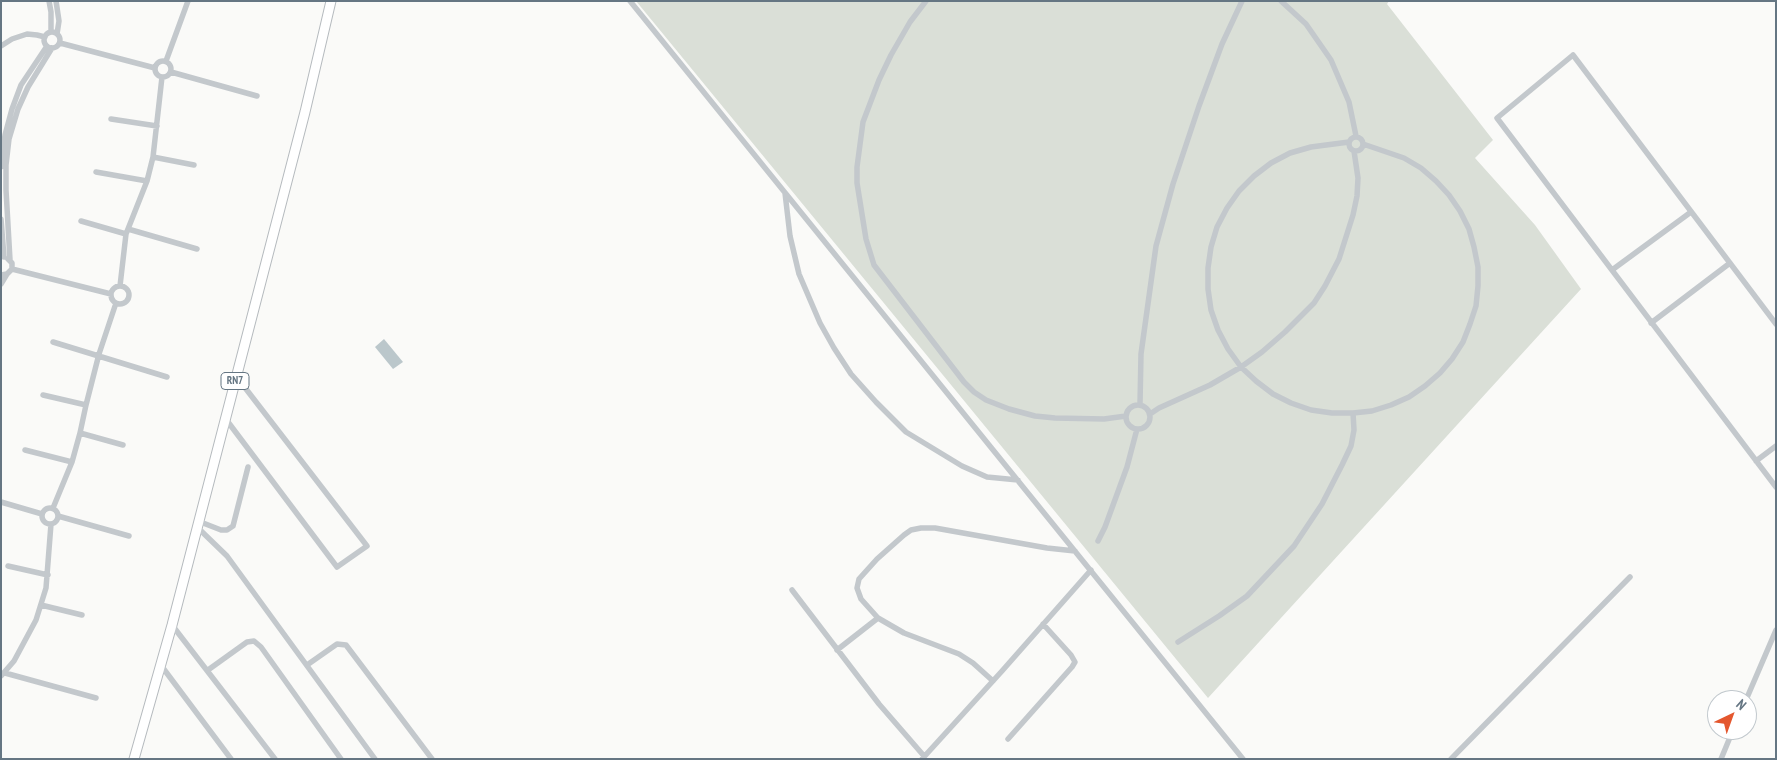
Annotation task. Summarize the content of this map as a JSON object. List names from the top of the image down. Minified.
{"streets":{"main road":["RN7"]},"north":"top right"}
